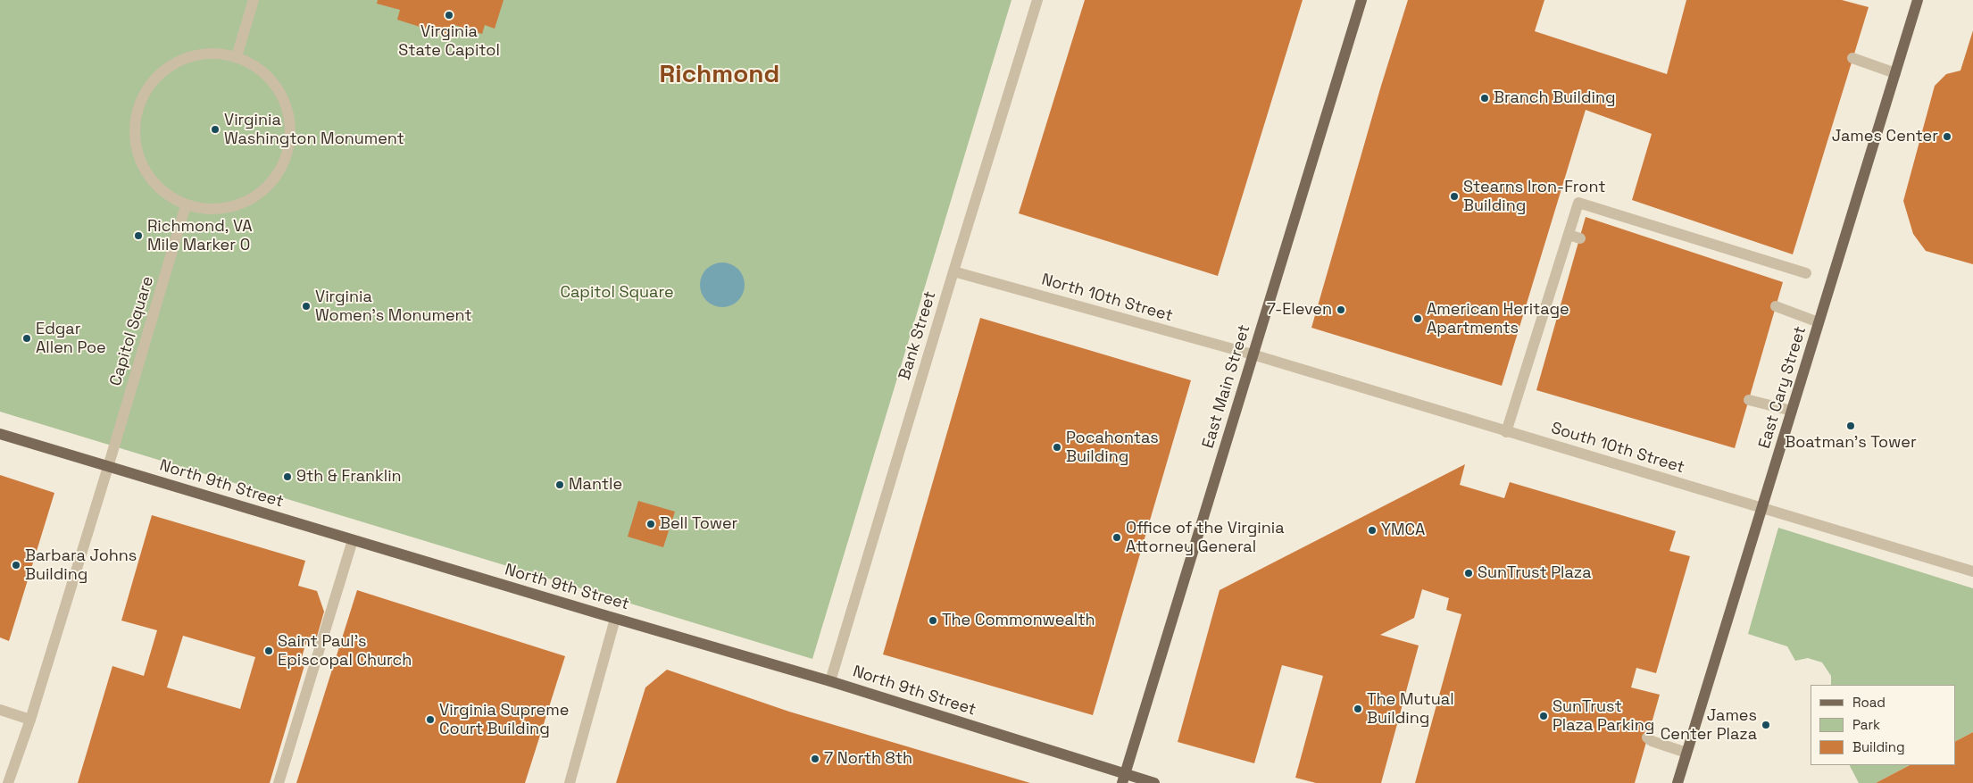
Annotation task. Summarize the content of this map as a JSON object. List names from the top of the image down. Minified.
{"streets":{"main road":["East Main Street","East Cary Street","North 9th Street"],"street":["North 10th Street","Capitol Square","Bank Street","South 10th Street"]},"crossings":[["North 10th Street","Bank Street"],["North 10th Street","East Main Street"],["North 10th Street","South 10th Street"],["Capitol Square","North 9th Street"],["Bank Street","North 9th Street"],["East Main Street","South 10th Street"],["East Main Street","North 9th Street"],["East Cary Street","South 10th Street"]],"districts":["Richmond"],"parks":["Capitol Square"],"places":["Virginia State Capitol","Branch Building","Virginia Washington Monument","James Center","Stearns Iron-Front Building","Richmond, VA Mile Marker 0","Virginia Women's Monument","7-Eleven","American Heritage Apartments","Edgar Allen Poe","Boatman's Tower","Pocahontas Building","9th & Franklin","Mantle","Bell Tower","YMCA","Office of the Virginia Attorney General","Barbara Johns Building","SunTrust Plaza","The Commonwealth","Saint Paul's Episcopal Church","The Mutual Building","SunTrust Plaza Parking","Virginia Supreme Court Building","James Center Plaza","7 North 8th"],"legend":["Road","Park","Building"]}
